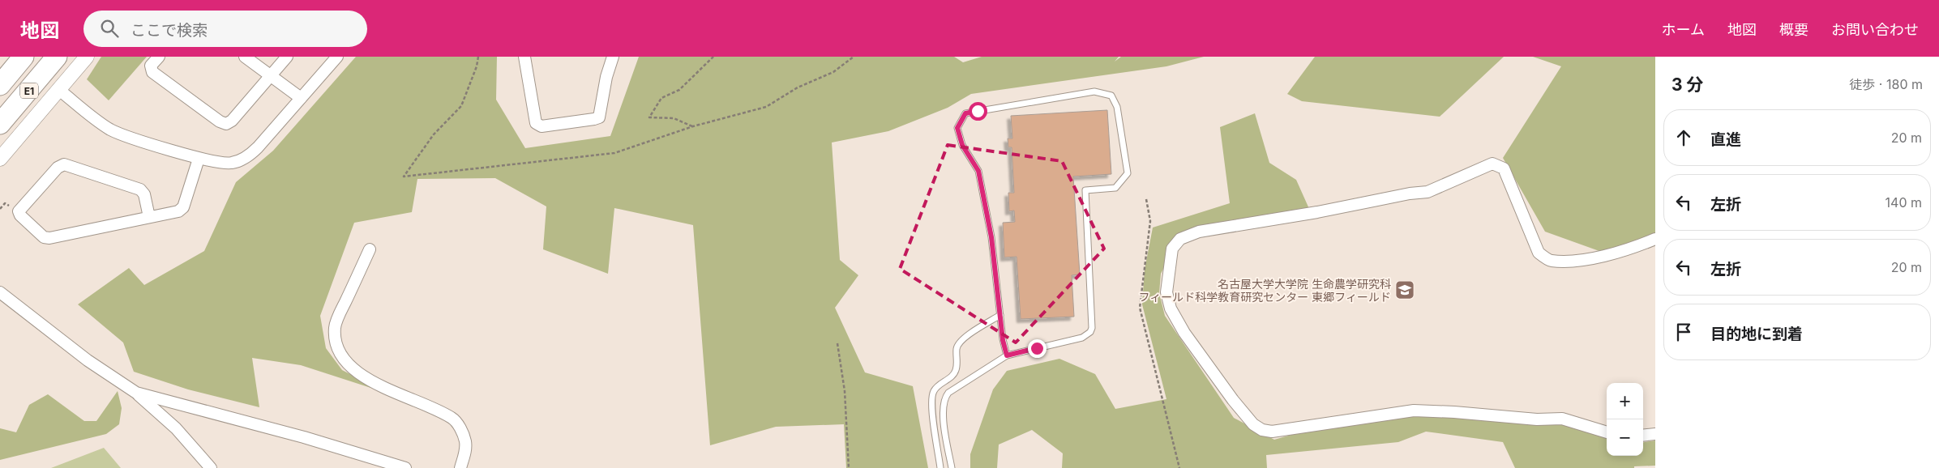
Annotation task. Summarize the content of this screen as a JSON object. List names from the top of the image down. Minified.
{"streets":{"highway":["E1"]},"places":{"school or university":["名古屋大学大学院 生命農学研究科 フィールド科学教育研究センター 東郷フィールド"]},"page":{"header":"地図","search":"ここで検索","nav":["ホーム","地図","概要","お問い合わせ"],"heading":["3 分","徒歩 · 180 m"],"list":[["直進","20 m"],["左折","140 m"],["左折","20 m"],"目的地に到着"],"map_buttons":["+","−"]}}
